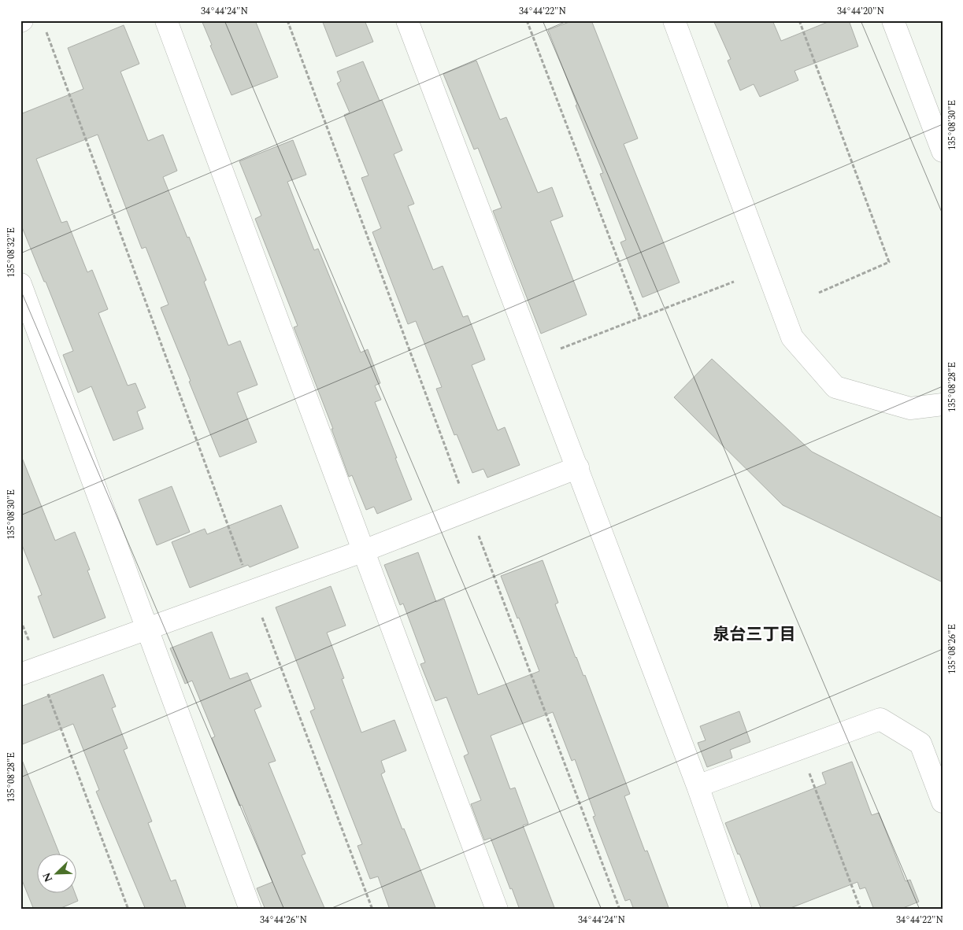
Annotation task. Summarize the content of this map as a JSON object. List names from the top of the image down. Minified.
{"districts":["泉台三丁目"],"north":"bottom left","coordinates":["34°44'24\"N","34°44'22\"N","34°44'20\"N","135°08'30\"E","135°08'32\"E","135°08'28\"E","135°08'26\"E","34°44'26\"N"]}
